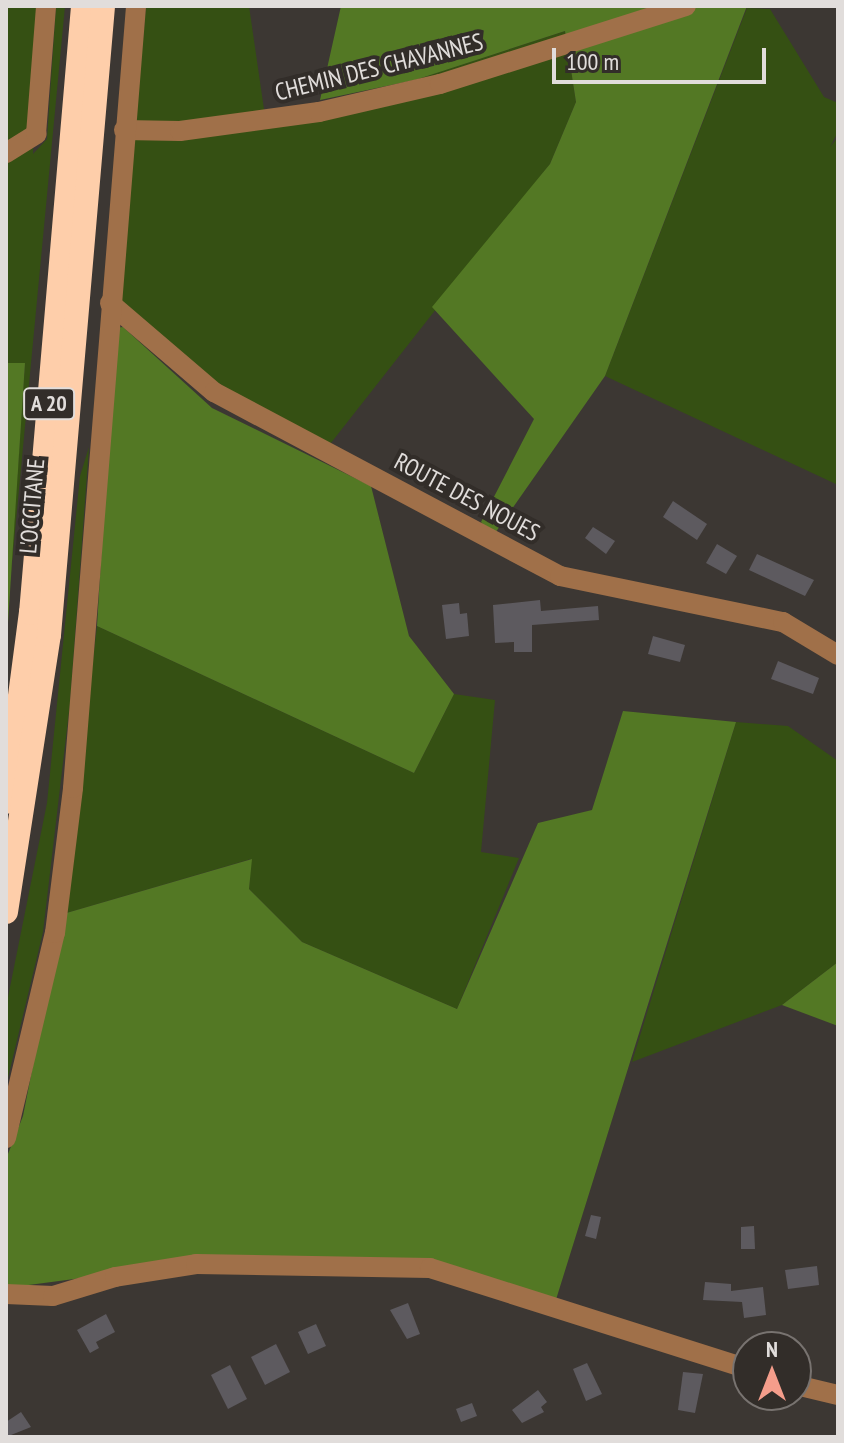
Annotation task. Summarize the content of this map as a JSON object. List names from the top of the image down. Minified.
{"streets":{"highway":["A 20","L'OCCITANE"],"street":["CHEMIN DES CHAVANNES","ROUTE DES NOUES"]},"scale_bar":"100 m","north":"top"}
